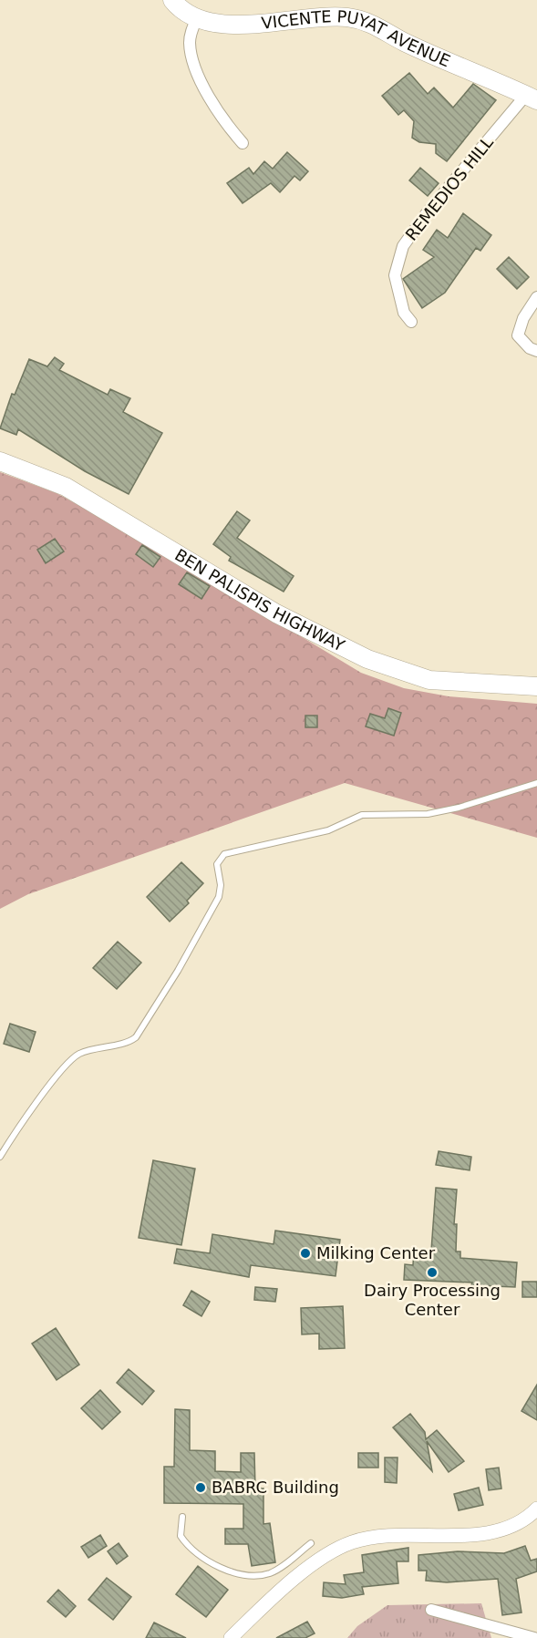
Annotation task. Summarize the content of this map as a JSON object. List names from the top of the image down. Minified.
{"streets":{"main road":["VICENTE PUYAT AVENUE","BEN PALISPIS HIGHWAY"],"street":["REMEDIOS HILL"]},"crossings":[["VICENTE PUYAT AVENUE","REMEDIOS HILL"]],"places":["Milking Center","Dairy Processing Center","BABRC Building"]}
